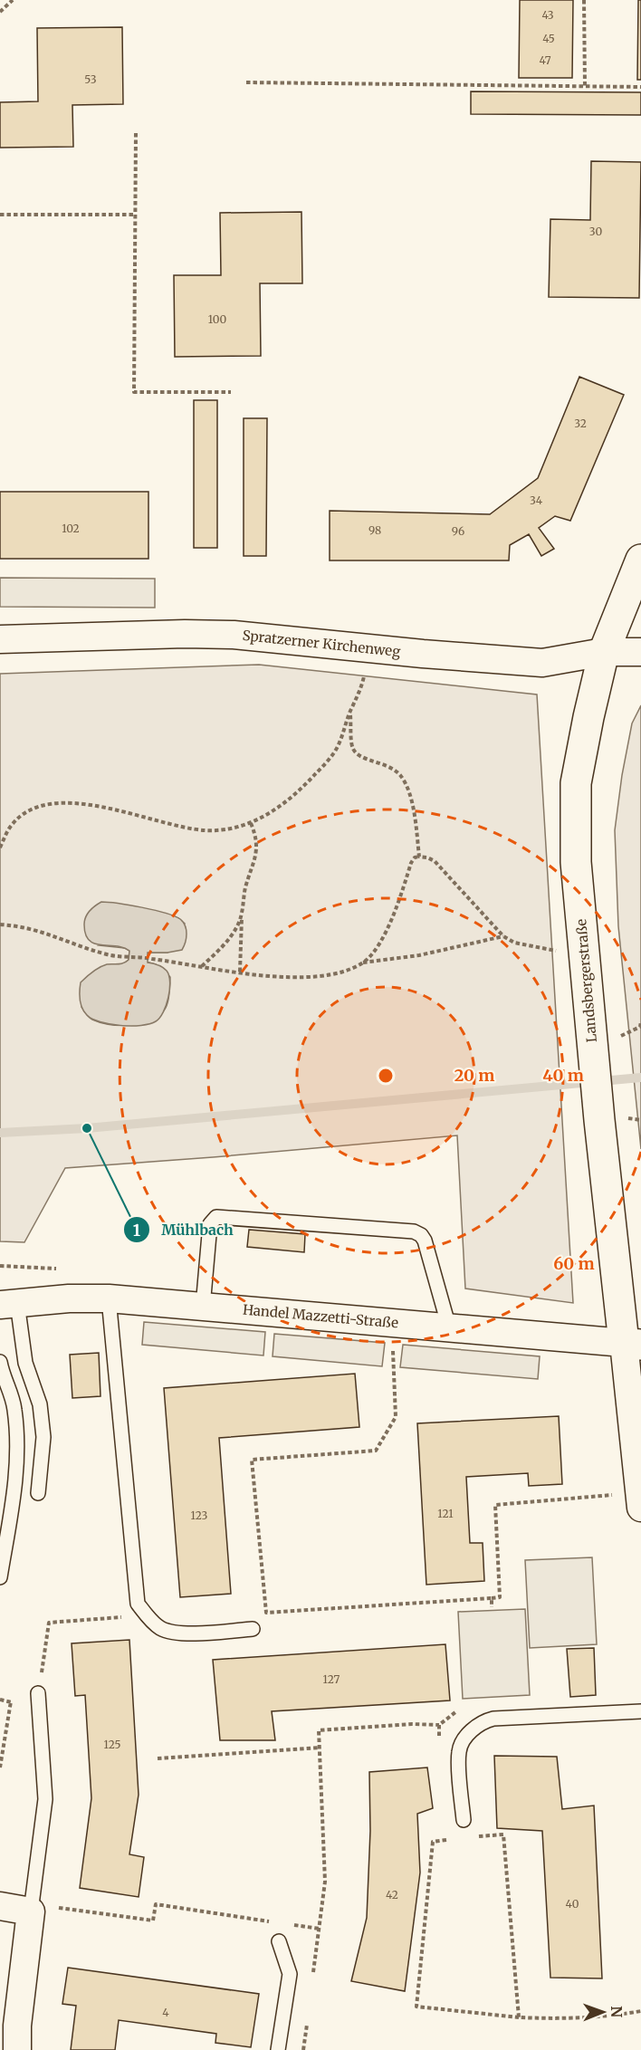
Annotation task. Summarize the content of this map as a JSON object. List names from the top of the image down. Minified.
{"streets":{"street":["Spratzerner Kirchenweg","Landsbergerstraße","Handel Mazzetti-Straße"]},"crossings":[["Spratzerner Kirchenweg","Landsbergerstraße"],["Landsbergerstraße","Handel Mazzetti-Straße"]],"places":["Mühlbach"],"house_numbers":["43","45","47","53","30","100","32","34","102","98","96","121","123","127","125","42","40","4"],"north":"right","rings":["20 m","40 m","60 m"]}
